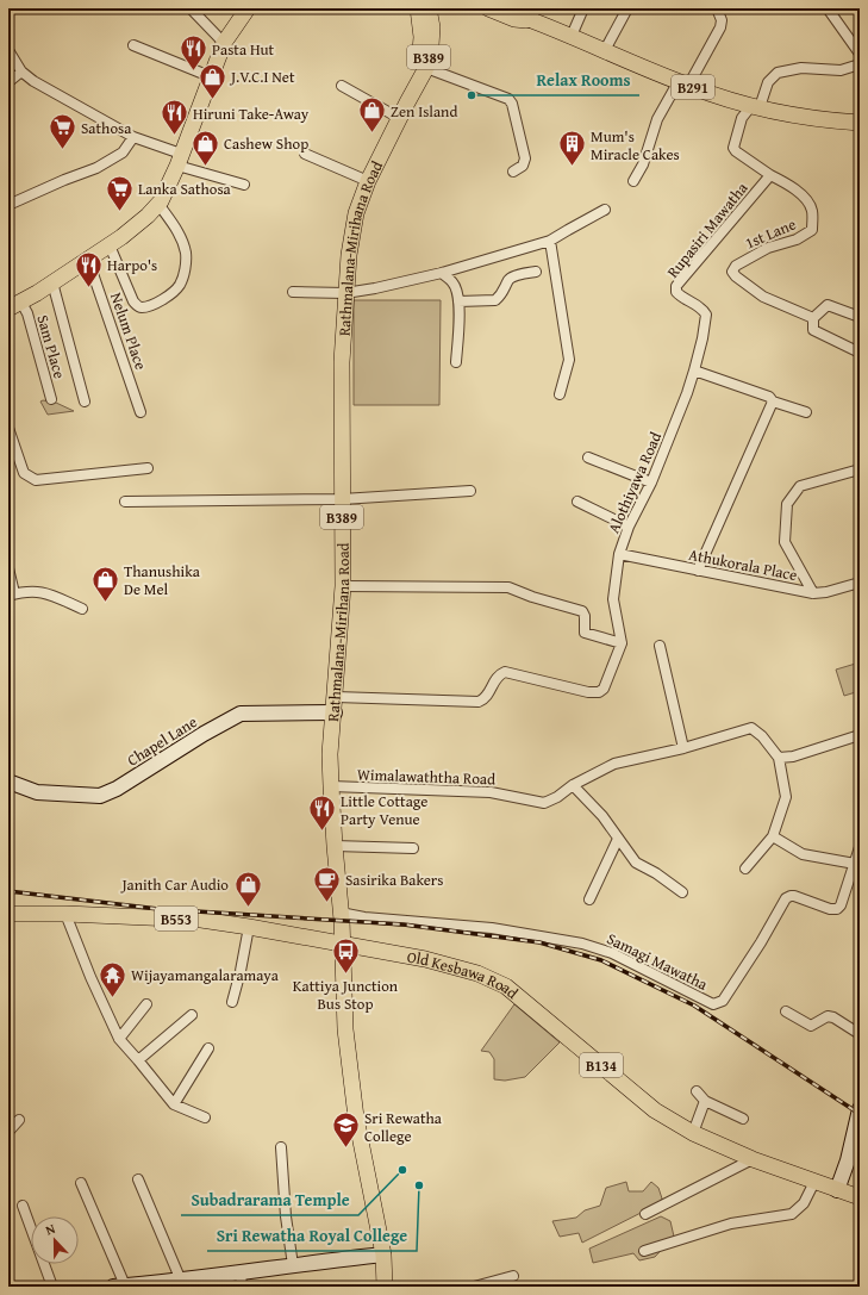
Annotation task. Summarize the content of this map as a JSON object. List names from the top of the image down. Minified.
{"streets":{"main road":["B389","B291","Rathmalana-Mirihana Road","B553","Old Kesbawa Road","B134"],"street":["Rupasiri Mawatha","1st Lane","Nelum Place","Sam Place","Alothiyawa Road","Athukorala Place","Chapel Lane","Wimalawaththa Road","Samagi Mawatha"]},"crossings":[["B389","Rathmalana-Mirihana Road"],["B389","Old Kesbawa Road"],["B291","Rupasiri Mawatha"],["Rupasiri Mawatha","1st Lane"],["Rupasiri Mawatha","Alothiyawa Road"],["Rathmalana-Mirihana Road","Chapel Lane"],["Rathmalana-Mirihana Road","Wimalawaththa Road"],["Rathmalana-Mirihana Road","Samagi Mawatha"],["Rathmalana-Mirihana Road","Old Kesbawa Road"],["Alothiyawa Road","Athukorala Place"]],"places":{"restaurant":["Pasta Hut","Hiruni Take-Away","Harpo's","Little Cottage Party Venue"],"other":["Relax Rooms","Subadrarama Temple","Sri Rewatha Royal College"],"shop":["J.V.C.I Net","Zen Island","Cashew Shop","Thanushika De Mel","Janith Car Audio"],"supermarket":["Sathosa","Lanka Sathosa"],"building":["Mum's Miracle Cakes"],"cafe":["Sasirika Bakers"],"bus stop":["Kattiya Junction Bus Stop"],"temple":["Wijayamangalaramaya"],"school or university":["Sri Rewatha College"]},"north":"top"}
